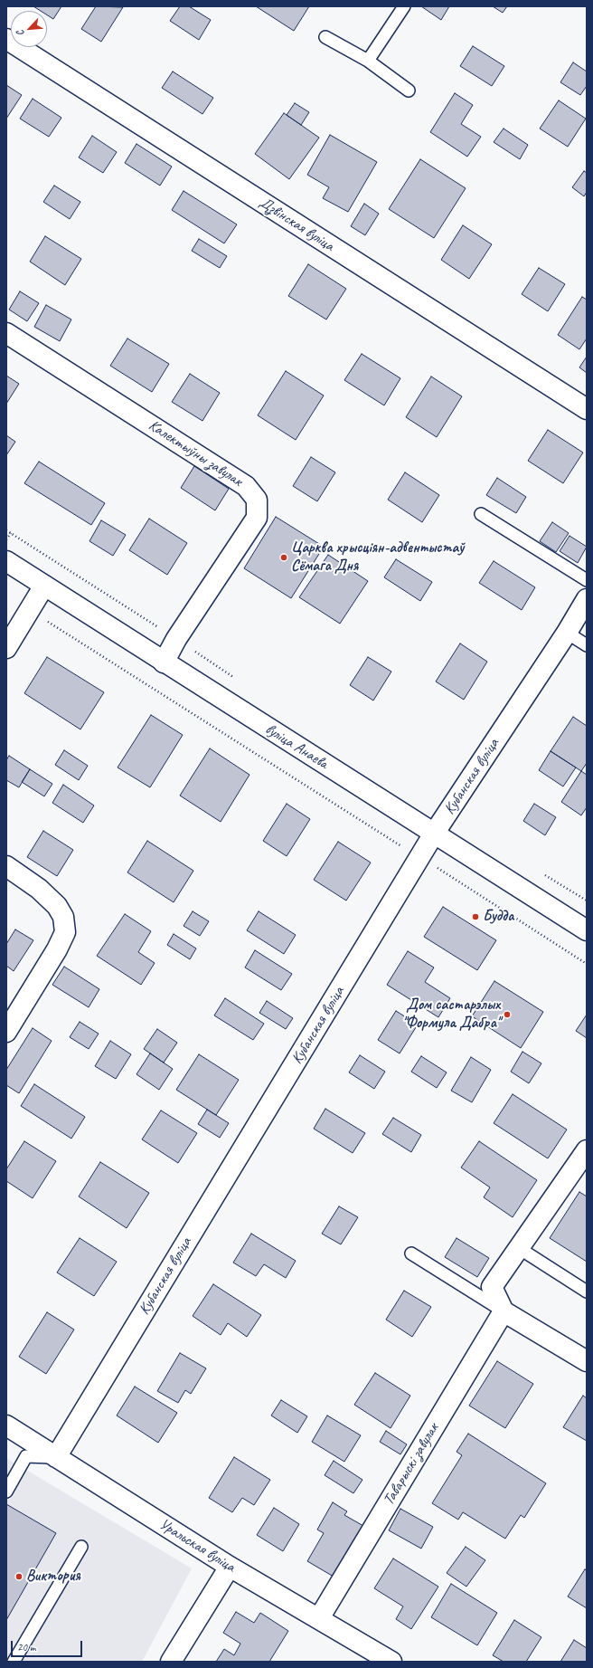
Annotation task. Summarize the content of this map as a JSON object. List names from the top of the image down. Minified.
{"streets":{"street":["Дзвінская вуліца","Калектыўны завулак","вуліца Анаева","Кубанская вуліца","Таварыскі завулак","Уральская вуліца"]},"crossings":[["Калектыўны завулак","вуліца Анаева"],["вуліца Анаева","Кубанская вуліца"],["Кубанская вуліца","Уральская вуліца"],["Таварыскі завулак","Уральская вуліца"]],"places":["Царква хрысціян-адвентыстаў Сёмага Дня","Будда","Дом састарэлых \"Формула Дабра\"","Виктория"],"scale_bar":"20 m","north":"bottom left"}
